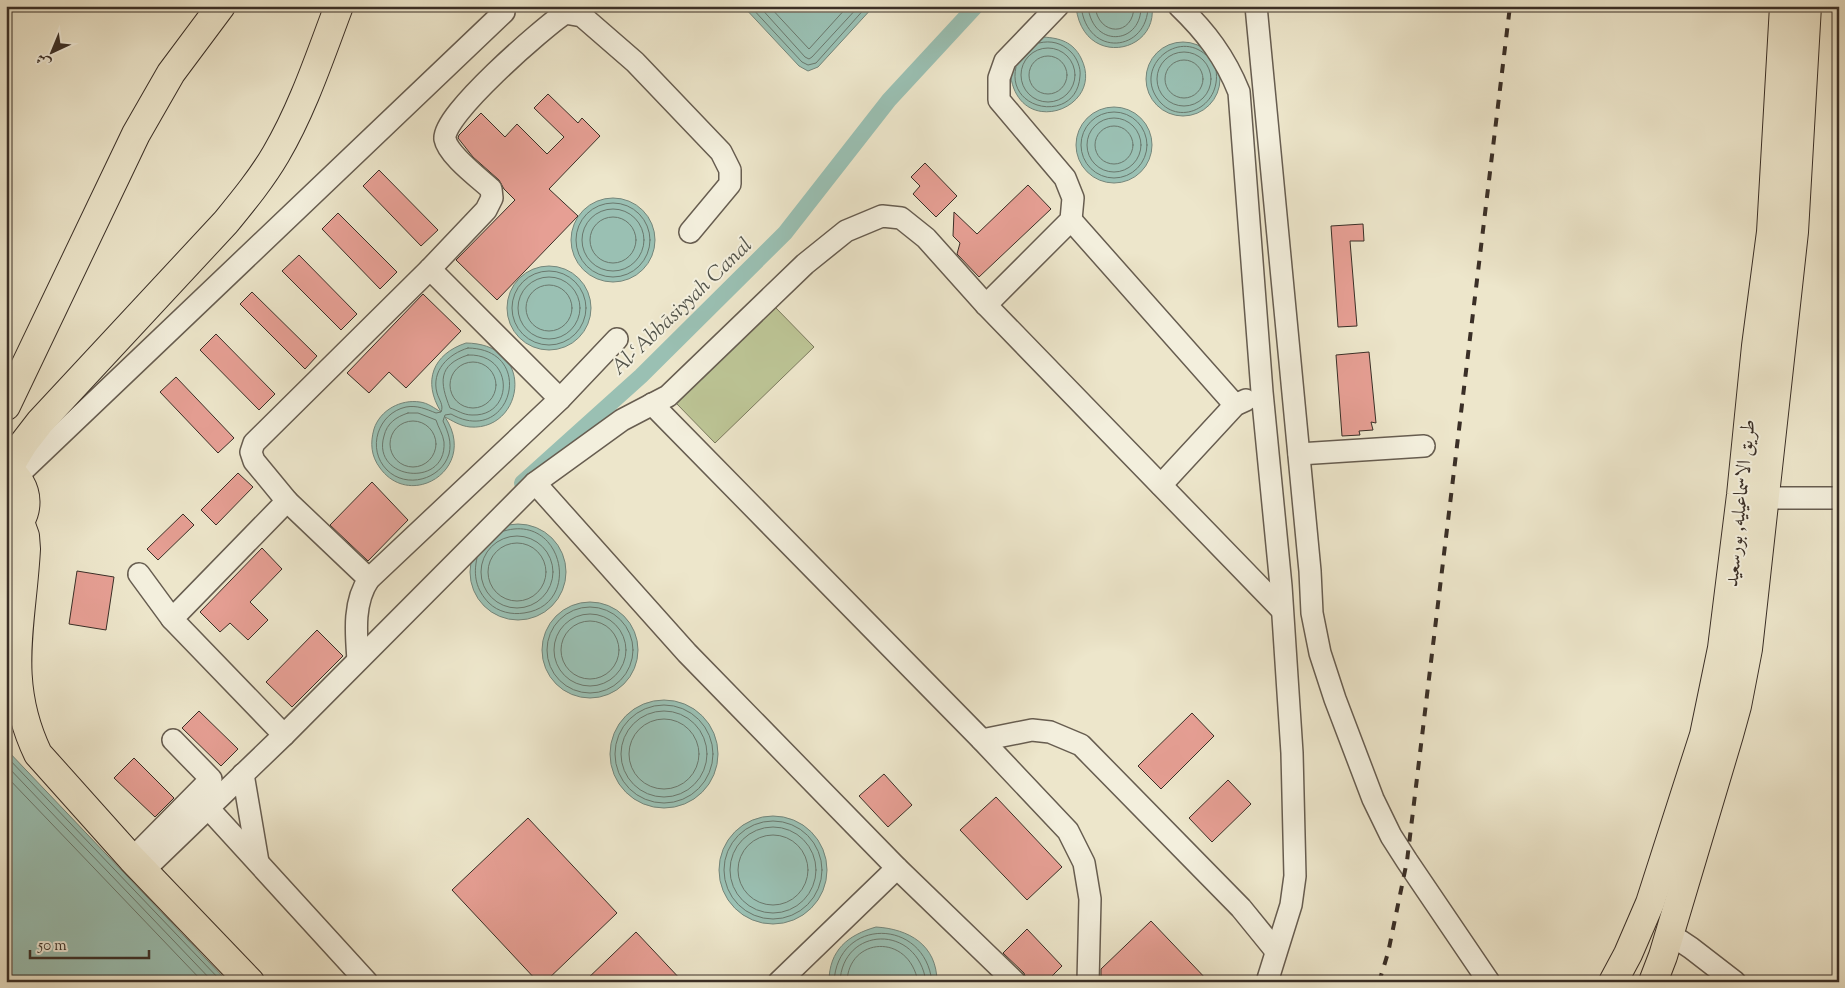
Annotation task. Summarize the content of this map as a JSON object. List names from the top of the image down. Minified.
{"streets":{"main road":["طريق الاسماعيليه, بورسعيد"]},"water":["Al-ʿAbbāsiyyah Canal"],"scale_bar":"50 m","north":"bottom left"}
